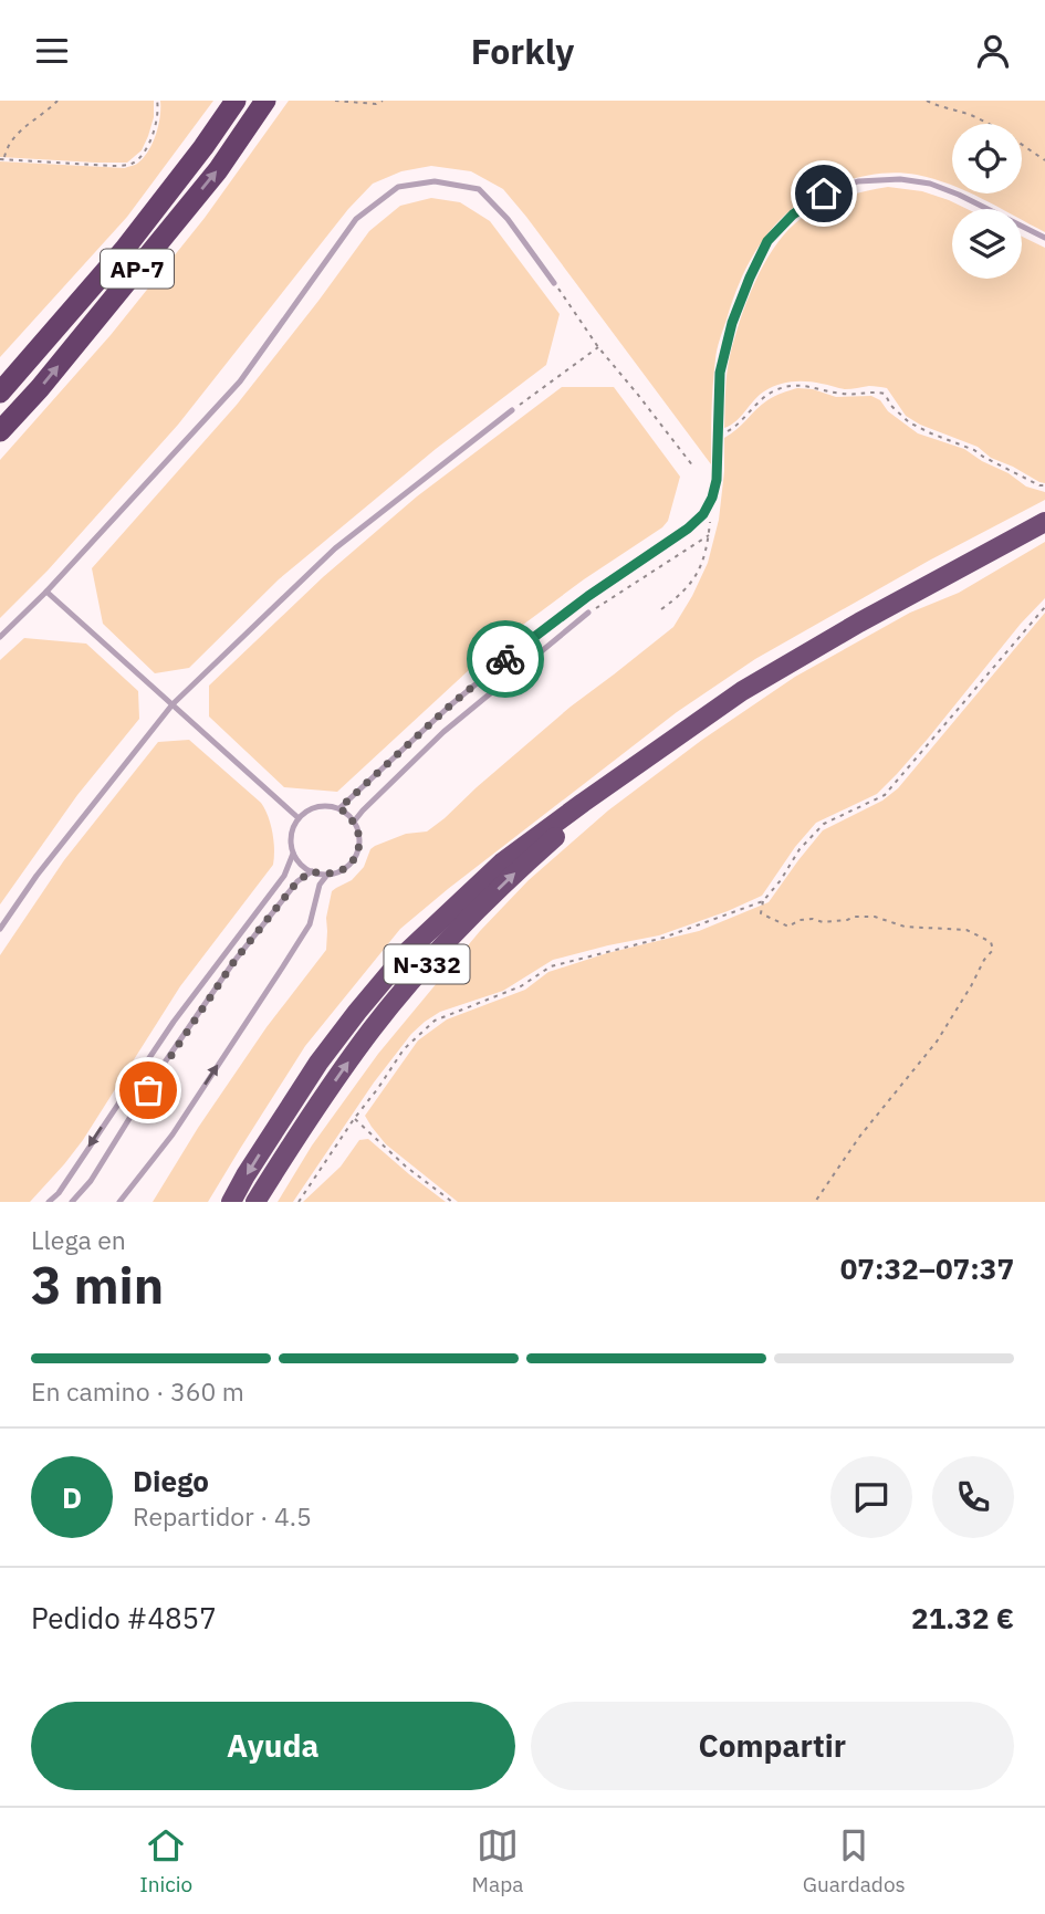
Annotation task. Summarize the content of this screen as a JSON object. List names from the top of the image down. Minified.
{"streets":{"highway":["AP-7","N-332"]},"page":{"header":"Forkly","heading":["3 min","Llega en","07:32–07:37"],"panel":["Diego","Repartidor · 4.5","Pedido #4857","21.32 €"],"bar":"En camino · 360 m","round":"D","buttons":["Ayuda","Compartir"],"tabs":["Inicio","Mapa","Guardados"]}}
